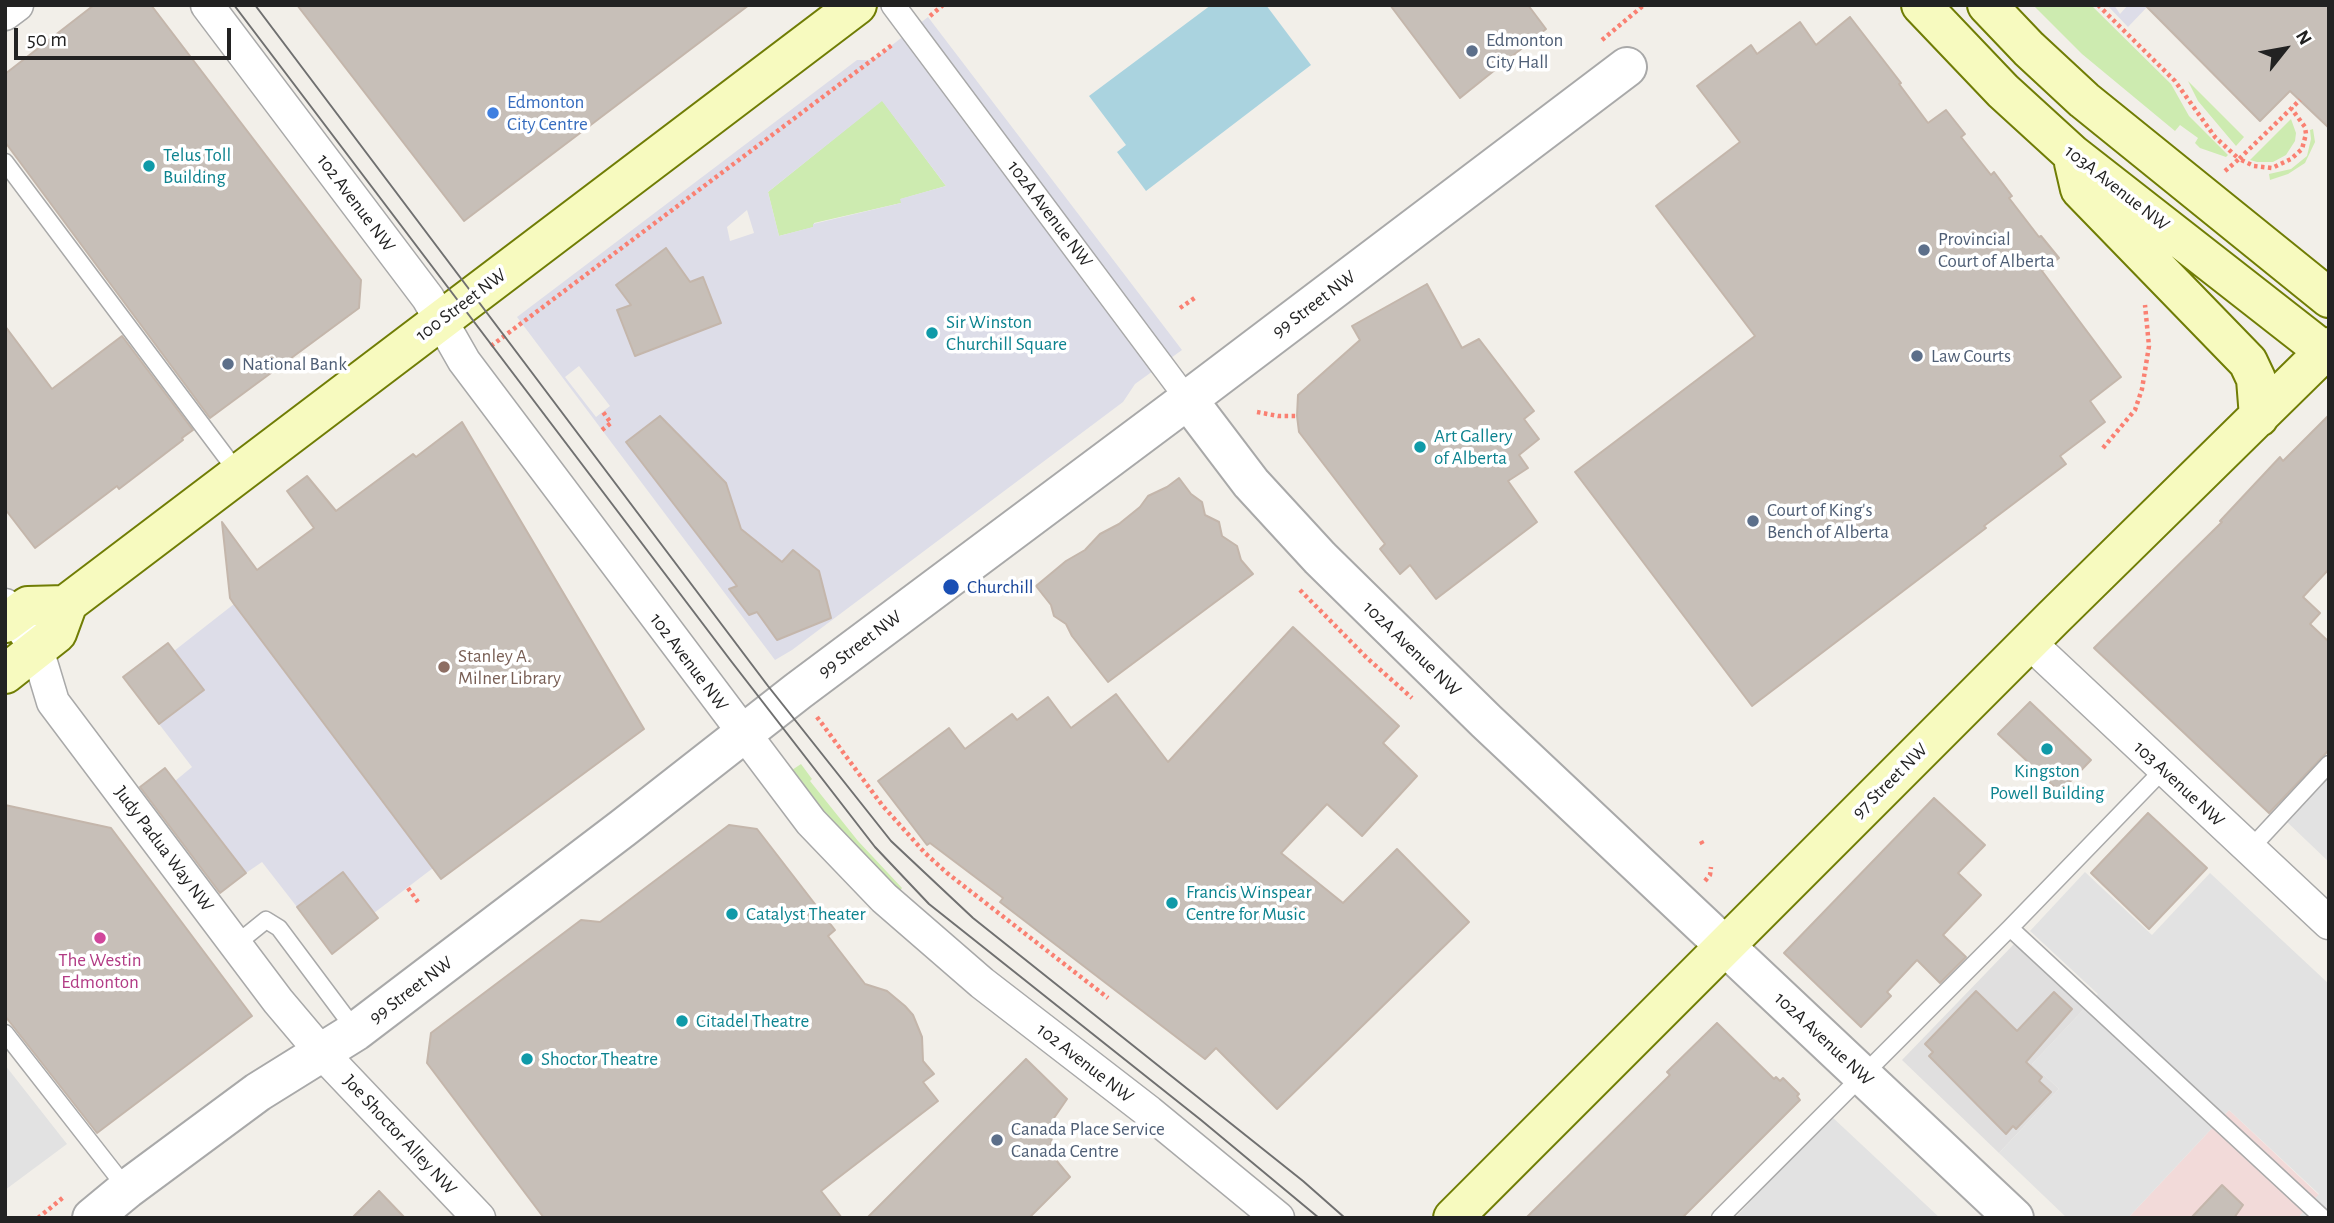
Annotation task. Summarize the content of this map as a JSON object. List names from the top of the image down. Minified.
{"streets":{"main road":["103A Avenue NW","100 Street NW","97 Street NW"],"street":["102 Avenue NW","102A Avenue NW","99 Street NW","103 Avenue NW","Judy Padua Way NW","Joe Shoctor Alley NW"]},"crossings":[["103A Avenue NW","97 Street NW"],["102 Avenue NW","99 Street NW"],["102 Avenue NW","100 Street NW"],["102A Avenue NW","99 Street NW"],["102A Avenue NW","97 Street NW"],["99 Street NW","Judy Padua Way NW"],["99 Street NW","Joe Shoctor Alley NW"],["100 Street NW","Judy Padua Way NW"],["97 Street NW","103 Avenue NW"],["Judy Padua Way NW","Joe Shoctor Alley NW"]],"places":["Edmonton City Hall","Edmonton City Centre","Telus Toll Building","Provincial Court of Alberta","Sir Winston Churchill Square","Law Courts","National Bank","Art Gallery of Alberta","Court of King's Bench of Alberta","Churchill","Stanley A. Milner Library","Kingston Powell Building","Francis Winspear Centre for Music","Catalyst Theater","The Westin Edmonton","Citadel Theatre","Shoctor Theatre","Canada Place Service Canada Centre"],"scale_bar":"50 m","north":"top right"}
